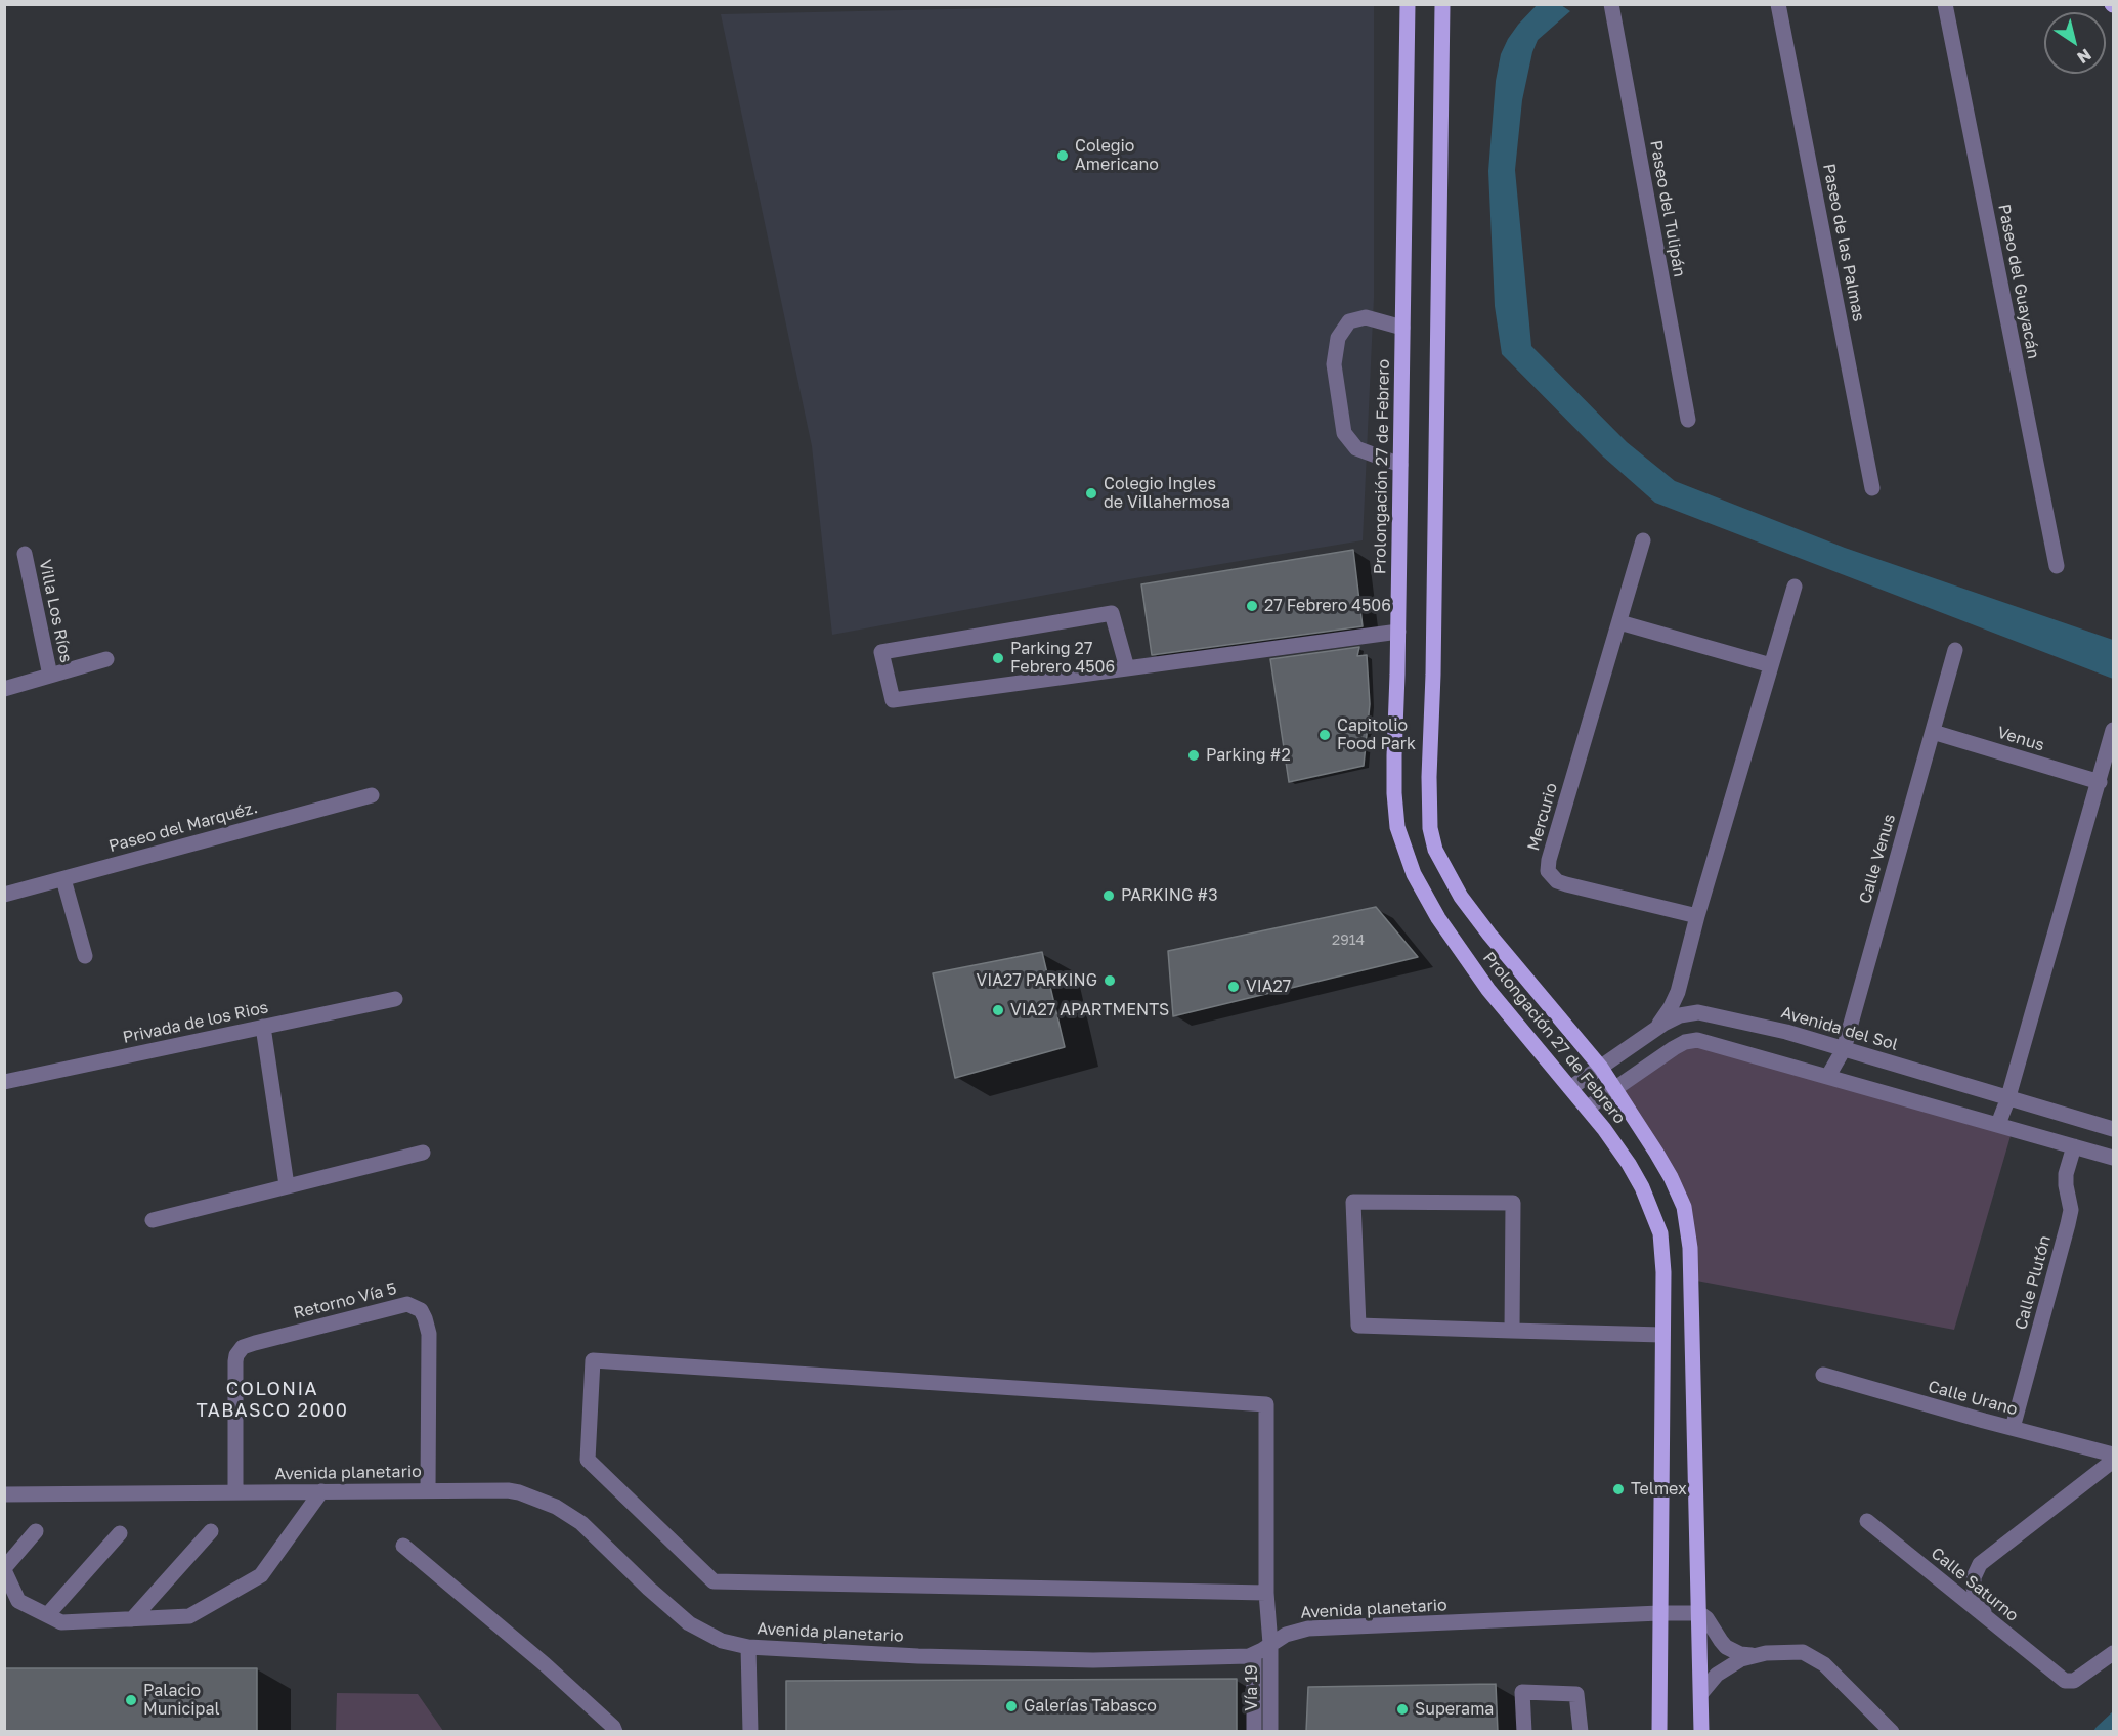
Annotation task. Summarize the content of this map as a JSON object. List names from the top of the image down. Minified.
{"streets":{"main road":["Prolongación 27 de Febrero"],"street":["Paseo del Tulipán","Paseo de las Palmas","Paseo del Guayacán","Villa Los Ríos","Venus","Mercurio","Paseo del Marquéz.","Calle Venus","Privada de los Rios","Avenida del Sol","Calle Plutón","Retorno Vía 5","Calle Urano","Avenida planetario","Calle Saturno","Vía 19"]},"crossings":[["Prolongación 27 de Febrero","Avenida del Sol"],["Prolongación 27 de Febrero","Avenida planetario"],["Venus","Calle Venus"],["Calle Venus","Avenida del Sol"],["Calle Plutón","Calle Urano"],["Retorno Vía 5","Avenida planetario"],["Avenida planetario","Vía 19"]],"districts":["COLONIA TABASCO 2000"],"places":["Colegio Americano","Colegio Ingles de Villahermosa","27 Febrero 4506","Parking 27 Febrero 4506","Capitolio Food Park","Parking #2","PARKING #3","VIA27 PARKING","VIA27","VIA27 APARTMENTS","Telmex","Palacio Municipal","Galerías Tabasco","Superama"],"house_numbers":["2914"],"north":"bottom right"}
